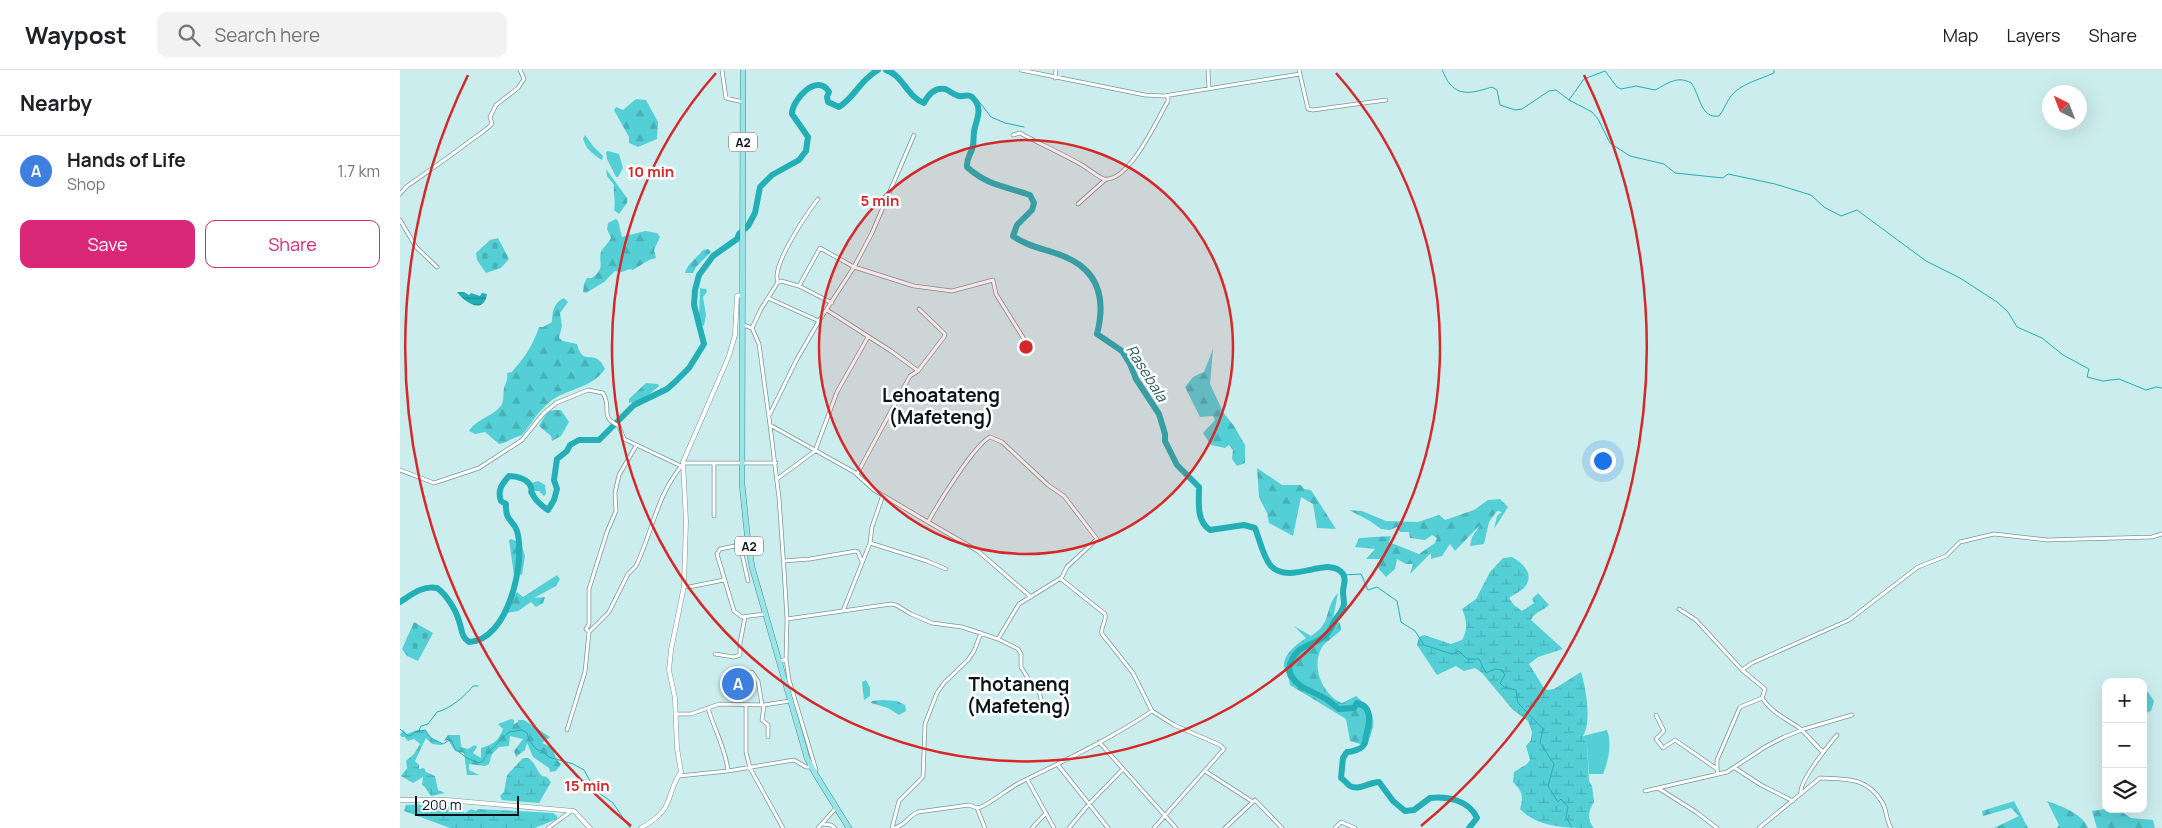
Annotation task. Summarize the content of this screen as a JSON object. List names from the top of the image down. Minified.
{"streets":{"main road":["A2"]},"districts":["Lehoatateng (Mafeteng)","Thotaneng (Mafeteng)"],"water":["Rasebala"],"scale_bar":"200 m","north":"top left","page":{"header":"Waypost","search":"Search here","nav":["Map","Layers","Share"],"heading":"Nearby","list":[{"mark":"A","name":"Hands of Life","note":"Shop","value":"1.7 km"}],"buttons":["Save","Share"],"pins":"A","map_buttons":["+","−"],"scale":"200 m"},"rings":["10 min","5 min","15 min"]}
